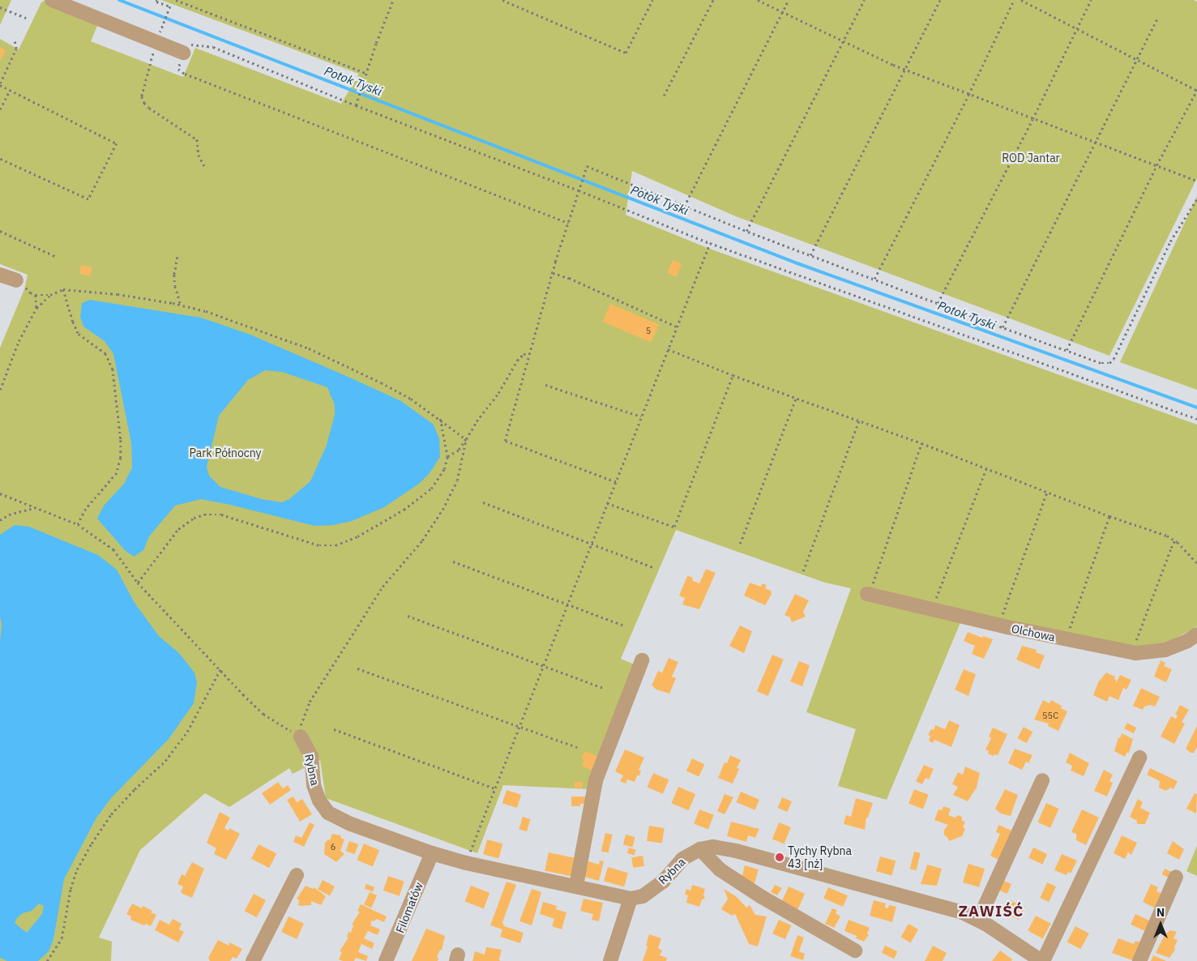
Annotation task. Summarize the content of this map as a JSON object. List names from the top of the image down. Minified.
{"streets":{"street":["Olchowa","Rybna","Filomatów"]},"crossings":[["Rybna","Filomatów"]],"districts":["ZAWIŚĆ"],"water":["Potok Tyski"],"parks":["ROD Jantar","Park Północny"],"places":["Tychy Rybna 43 [nż]"],"house_numbers":["5","55C","6"],"north":"top"}
